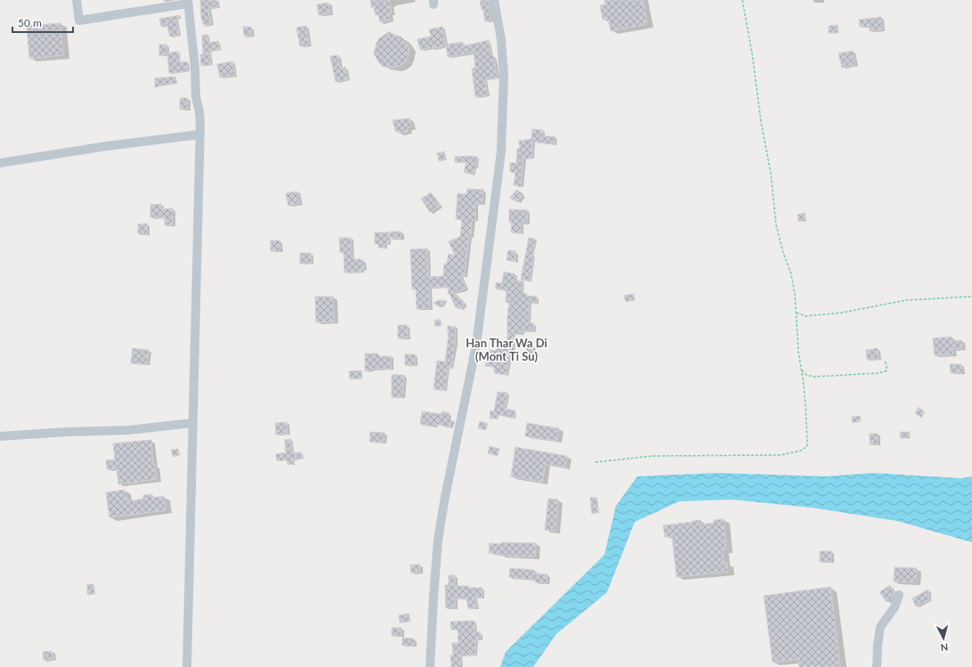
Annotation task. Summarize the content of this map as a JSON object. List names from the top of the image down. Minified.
{"districts":["Han Thar Wa Di (Mont Ti Su)"],"scale_bar":"50 m","north":"bottom"}
